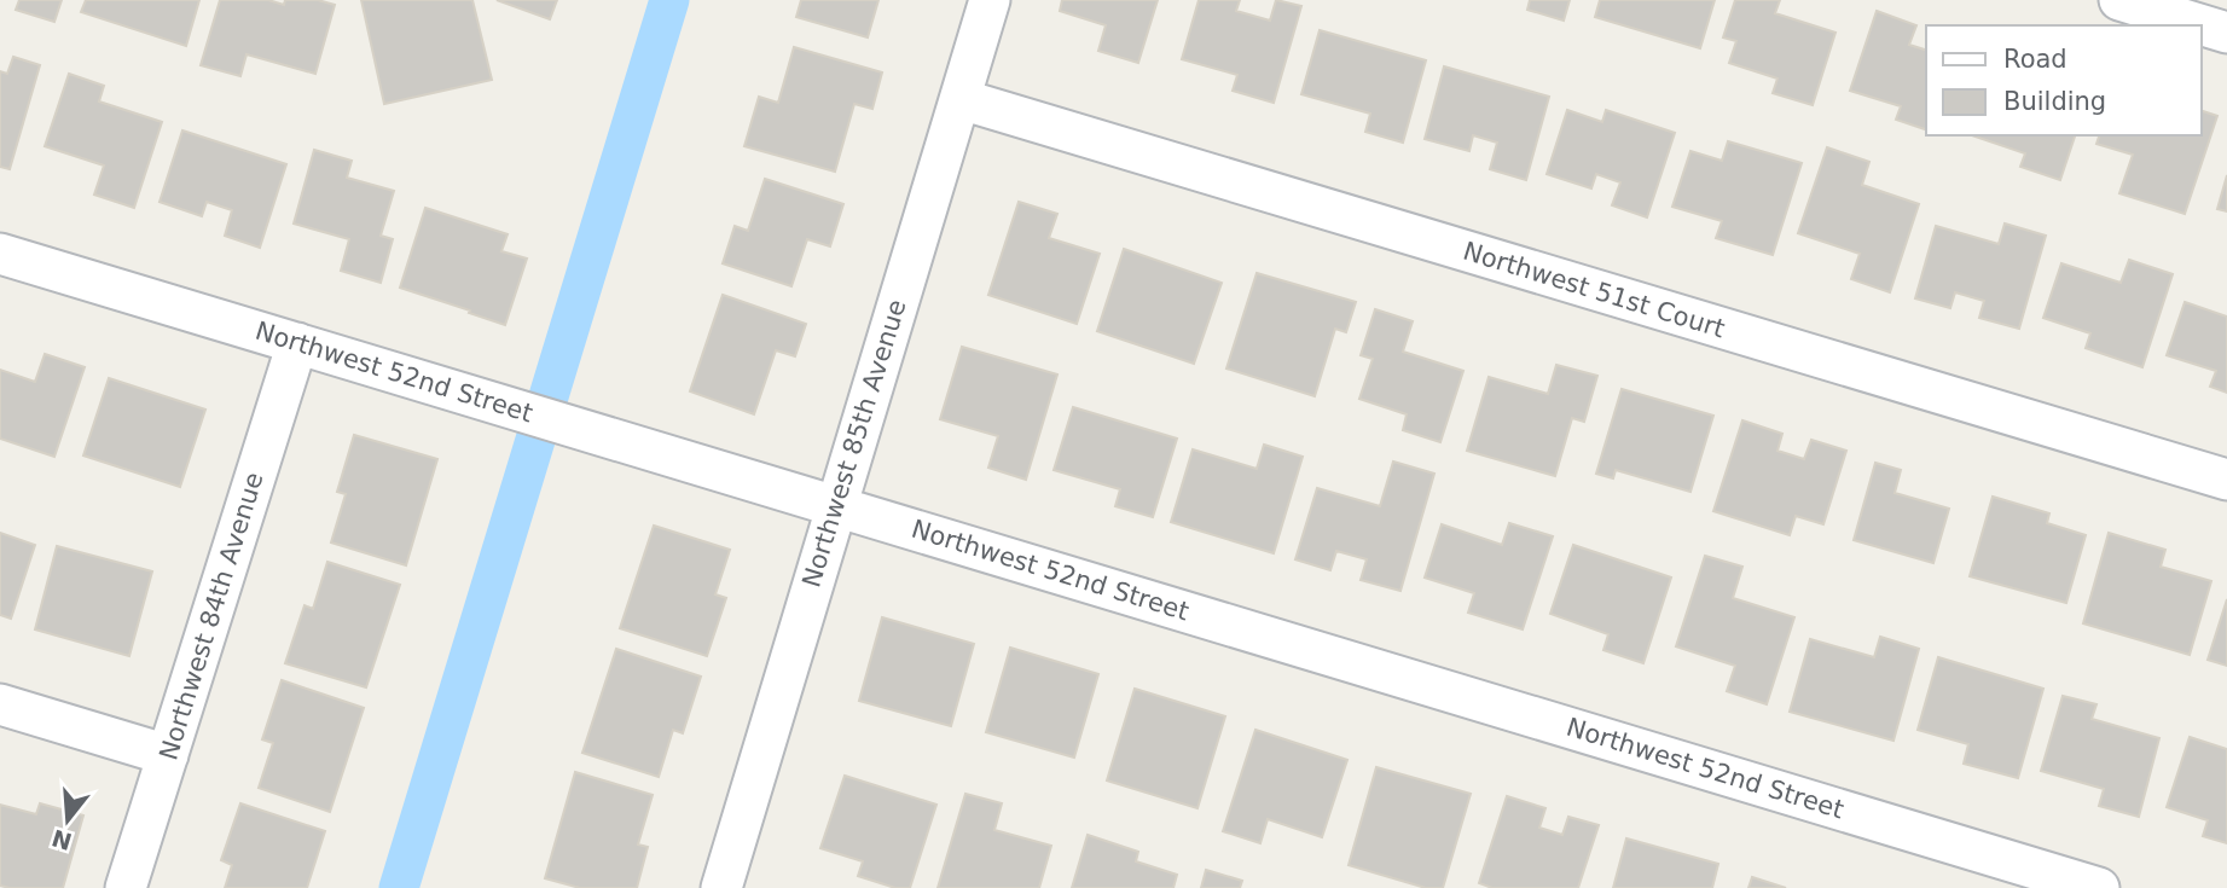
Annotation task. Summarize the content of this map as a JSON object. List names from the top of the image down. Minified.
{"streets":{"street":["Northwest 51st Court","Northwest 52nd Street","Northwest 85th Avenue","Northwest 84th Avenue"]},"crossings":[["Northwest 51st Court","Northwest 85th Avenue"],["Northwest 52nd Street","Northwest 85th Avenue"],["Northwest 52nd Street","Northwest 84th Avenue"]],"legend":["Road","Building"],"north":"bottom"}
